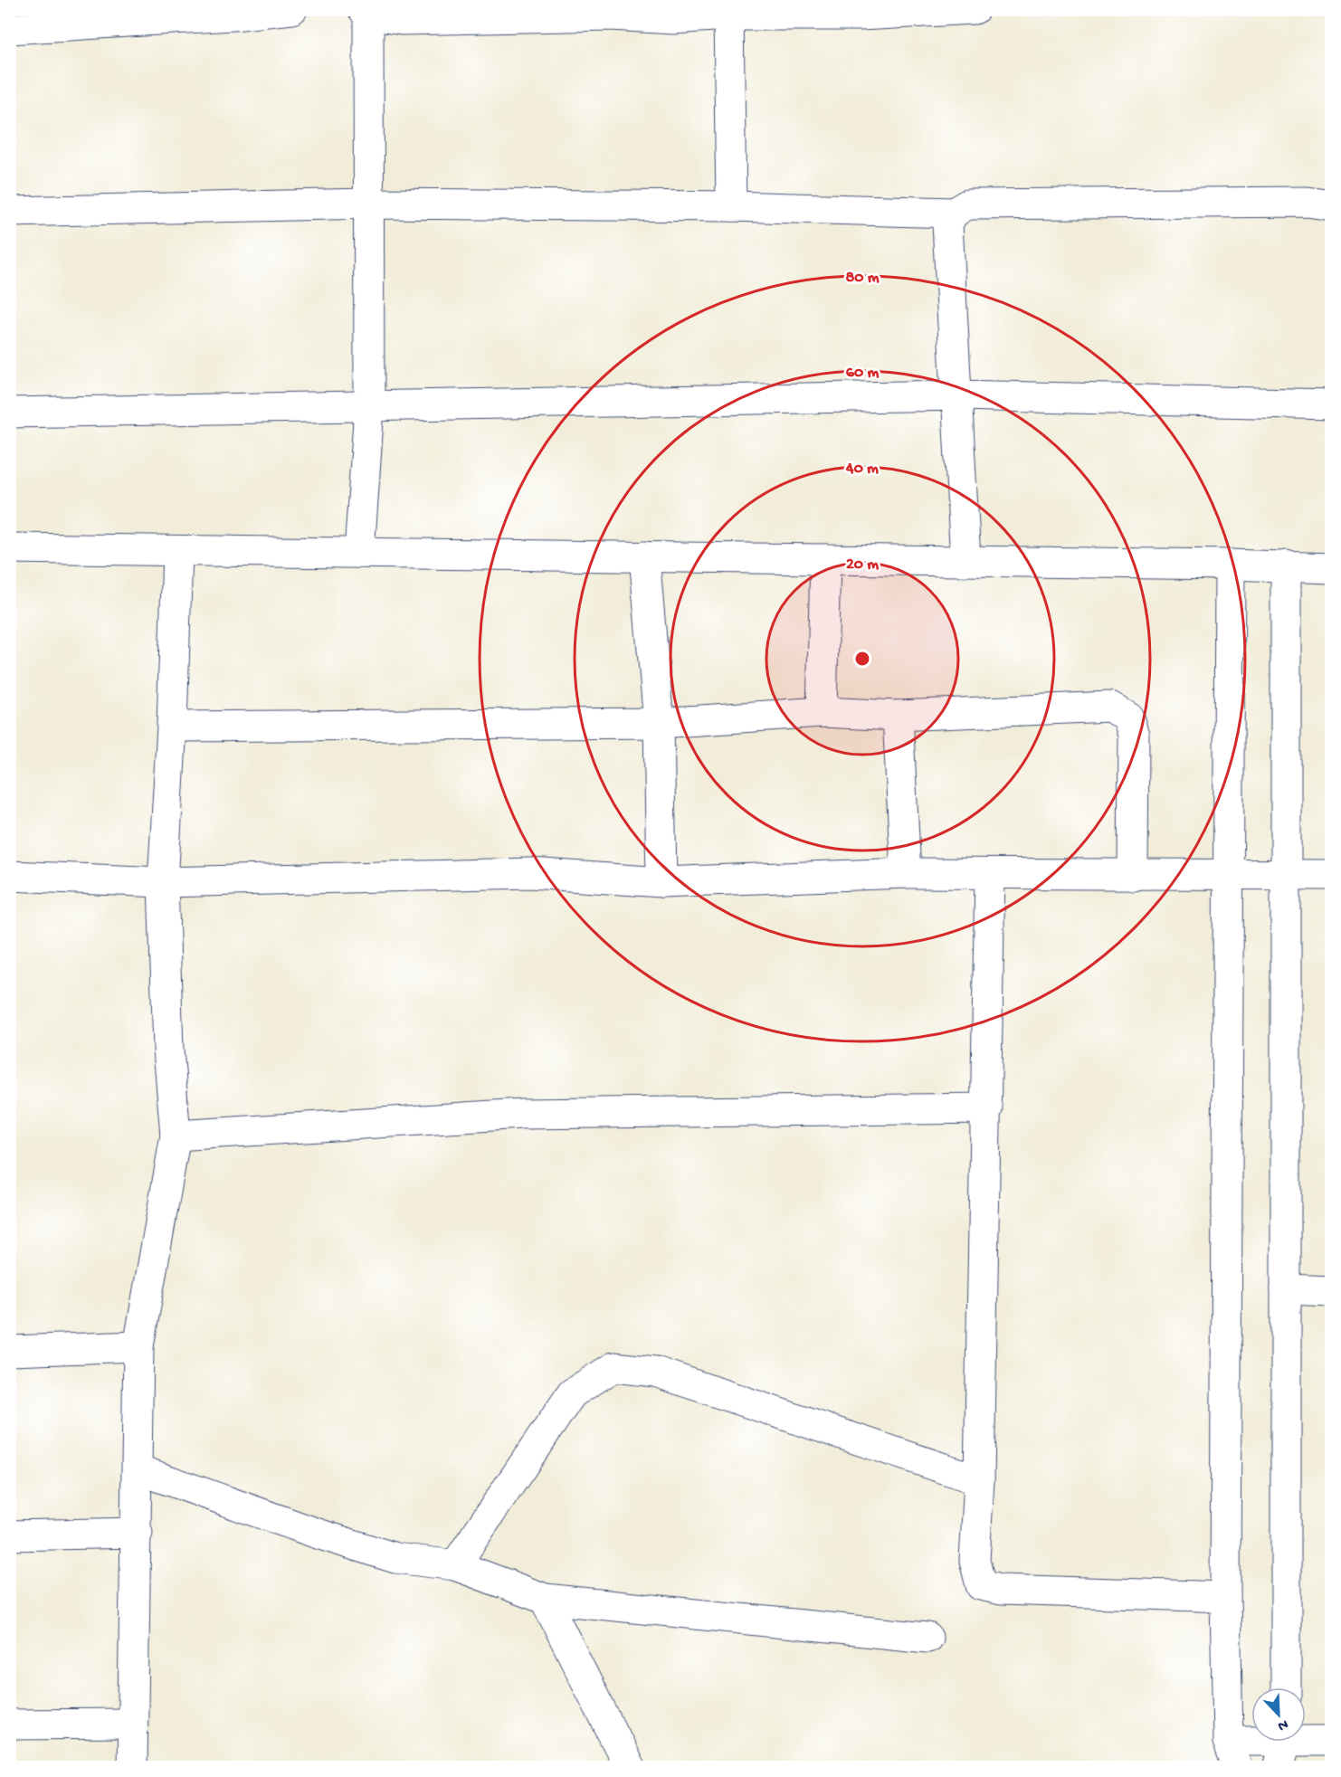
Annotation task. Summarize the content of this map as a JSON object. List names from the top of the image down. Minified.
{"north":"bottom right","rings":["80 m","60 m","40 m","20 m"]}
